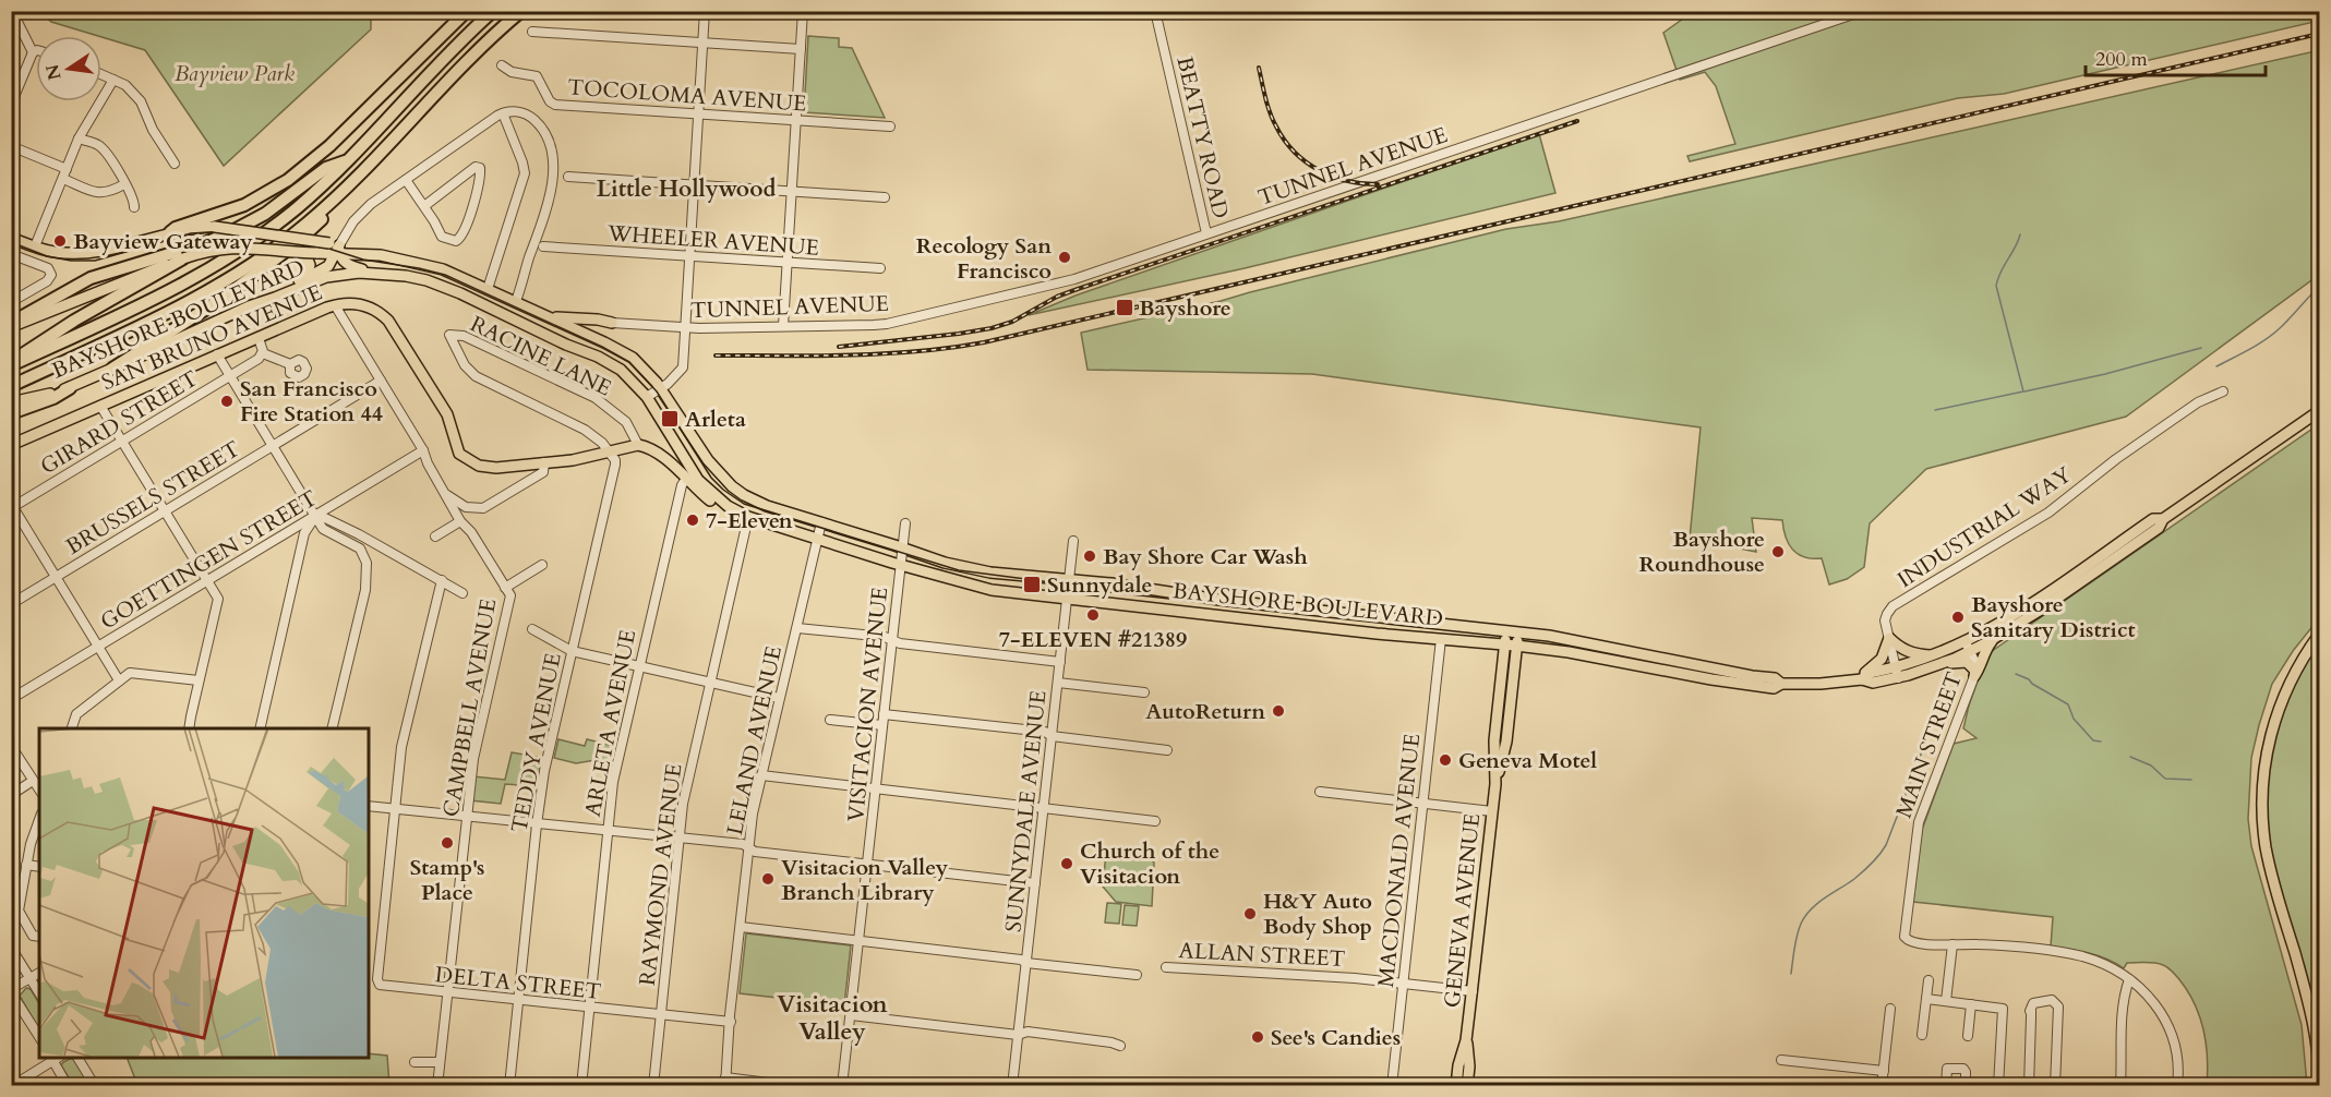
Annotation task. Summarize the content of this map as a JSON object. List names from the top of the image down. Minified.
{"streets":{"main road":["BAYSHORE BOULEVARD","SAN BRUNO AVENUE","GENEVA AVENUE"],"street":["TOCOLOMA AVENUE","BEATTY ROAD","TUNNEL AVENUE","WHEELER AVENUE","RACINE LANE","GIRARD STREET","BRUSSELS STREET","INDUSTRIAL WAY","GOETTINGEN STREET","VISITACION AVENUE","CAMPBELL AVENUE","ARLETA AVENUE","LELAND AVENUE","TEDDY AVENUE","MAIN STREET","SUNNYDALE AVENUE","MACDONALD AVENUE","RAYMOND AVENUE","ALLAN STREET","DELTA STREET"]},"crossings":[["BEATTY ROAD","TUNNEL AVENUE"],["BAYSHORE BOULEVARD","INDUSTRIAL WAY"],["BAYSHORE BOULEVARD","VISITACION AVENUE"],["BAYSHORE BOULEVARD","ARLETA AVENUE"],["BAYSHORE BOULEVARD","LELAND AVENUE"],["BAYSHORE BOULEVARD","MAIN STREET"],["BAYSHORE BOULEVARD","SUNNYDALE AVENUE"],["BAYSHORE BOULEVARD","MACDONALD AVENUE"],["BAYSHORE BOULEVARD","RAYMOND AVENUE"],["BAYSHORE BOULEVARD","GENEVA AVENUE"],["SAN BRUNO AVENUE","RACINE LANE"],["SAN BRUNO AVENUE","CAMPBELL AVENUE"],["SAN BRUNO AVENUE","TEDDY AVENUE"],["RACINE LANE","TEDDY AVENUE"],["BRUSSELS STREET","CAMPBELL AVENUE"],["GOETTINGEN STREET","CAMPBELL AVENUE"],["CAMPBELL AVENUE","DELTA STREET"],["ARLETA AVENUE","DELTA STREET"],["LELAND AVENUE","DELTA STREET"],["TEDDY AVENUE","DELTA STREET"],["MACDONALD AVENUE","ALLAN STREET"],["RAYMOND AVENUE","DELTA STREET"],["GENEVA AVENUE","ALLAN STREET"]],"districts":["Little Hollywood","Visitacion Valley"],"parks":["Bayview Park"],"places":{"other":["Bayview Gateway","Recology San Francisco","San Francisco Fire Station 44","7-Eleven","Bayshore Roundhouse","Bay Shore Car Wash","7-ELEVEN #21389","Bayshore Sanitary District","AutoReturn","Geneva Motel","Stamp's Place","Church of the Visitacion","Visitacion Valley Branch Library","H&Y Auto Body Shop","See's Candies"],"transit":["Bayshore","Arleta","Sunnydale"]},"scale_bar":"200 m","north":"left"}
